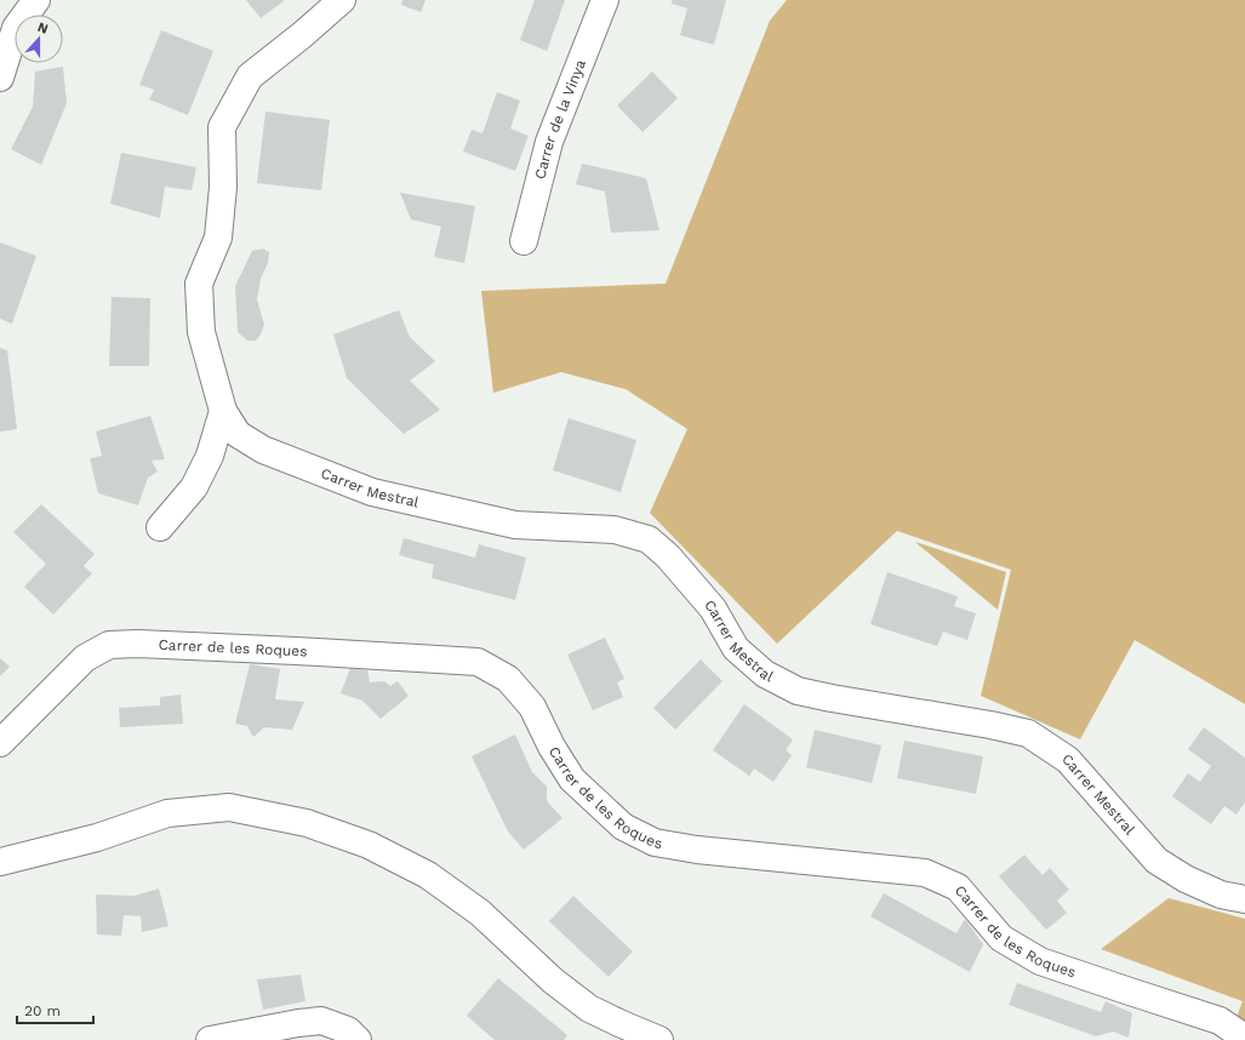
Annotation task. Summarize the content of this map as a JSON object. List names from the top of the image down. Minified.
{"streets":{"street":["Carrer de la Vinya","Carrer Mestral","Carrer de les Roques"]},"scale_bar":"20 m","north":"top"}
